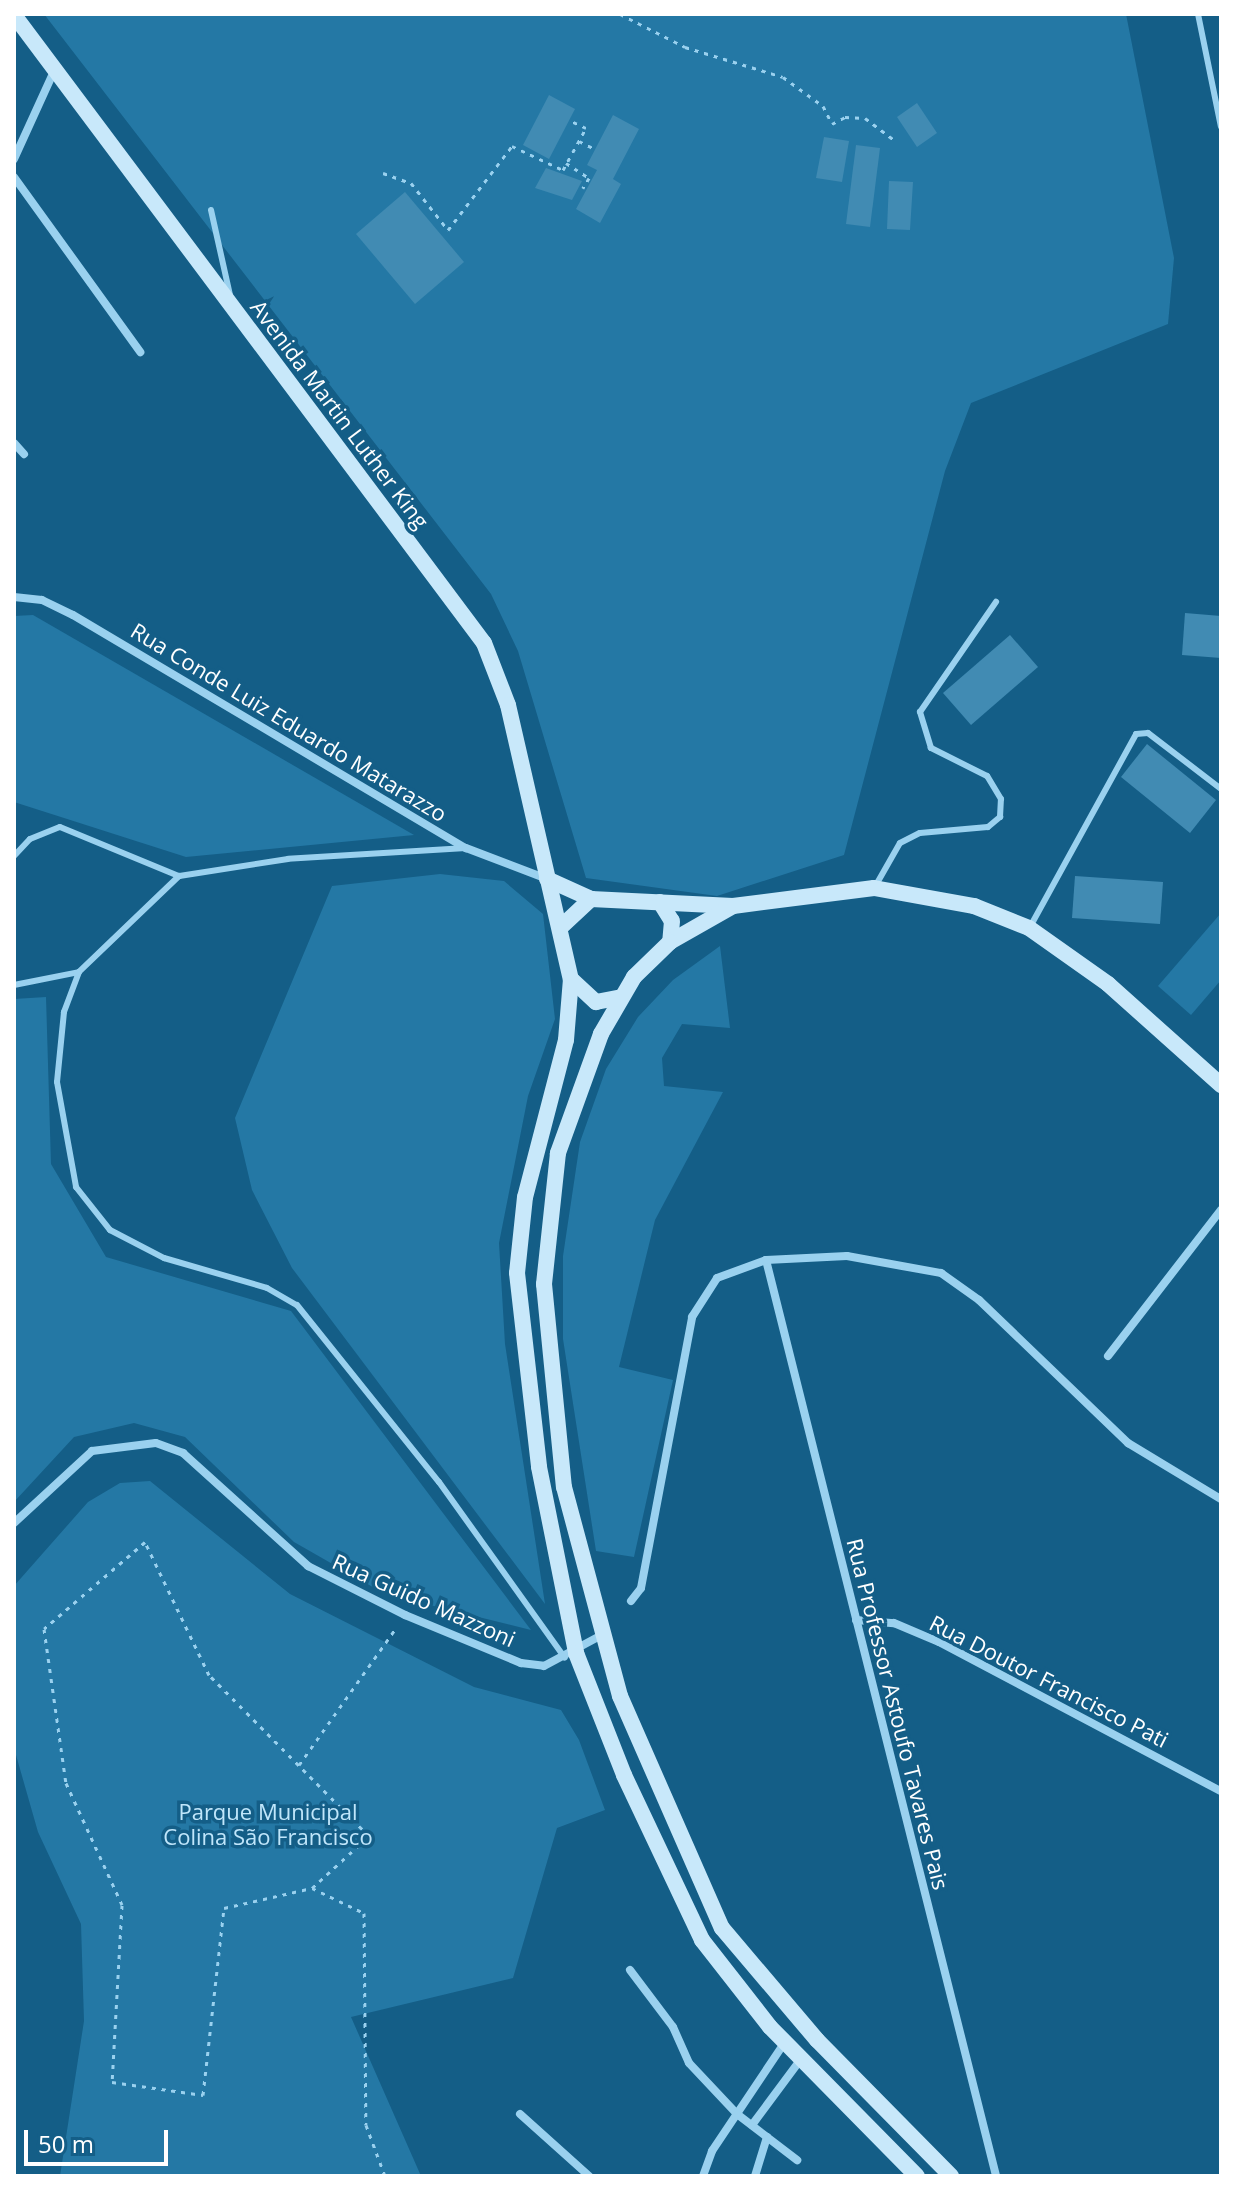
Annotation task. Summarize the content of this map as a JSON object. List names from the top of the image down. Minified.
{"streets":{"main road":["Avenida Martin Luther King"],"street":["Rua Conde Luiz Eduardo Matarazzo","Rua Guido Mazzoni","Rua Doutor Francisco Pati","Rua Professor Astoufo Tavares Pais"]},"crossings":[["Avenida Martin Luther King","Rua Conde Luiz Eduardo Matarazzo"],["Avenida Martin Luther King","Rua Guido Mazzoni"],["Rua Doutor Francisco Pati","Rua Professor Astoufo Tavares Pais"]],"parks":["Parque Municipal Colina São Francisco"],"scale_bar":"50 m"}
